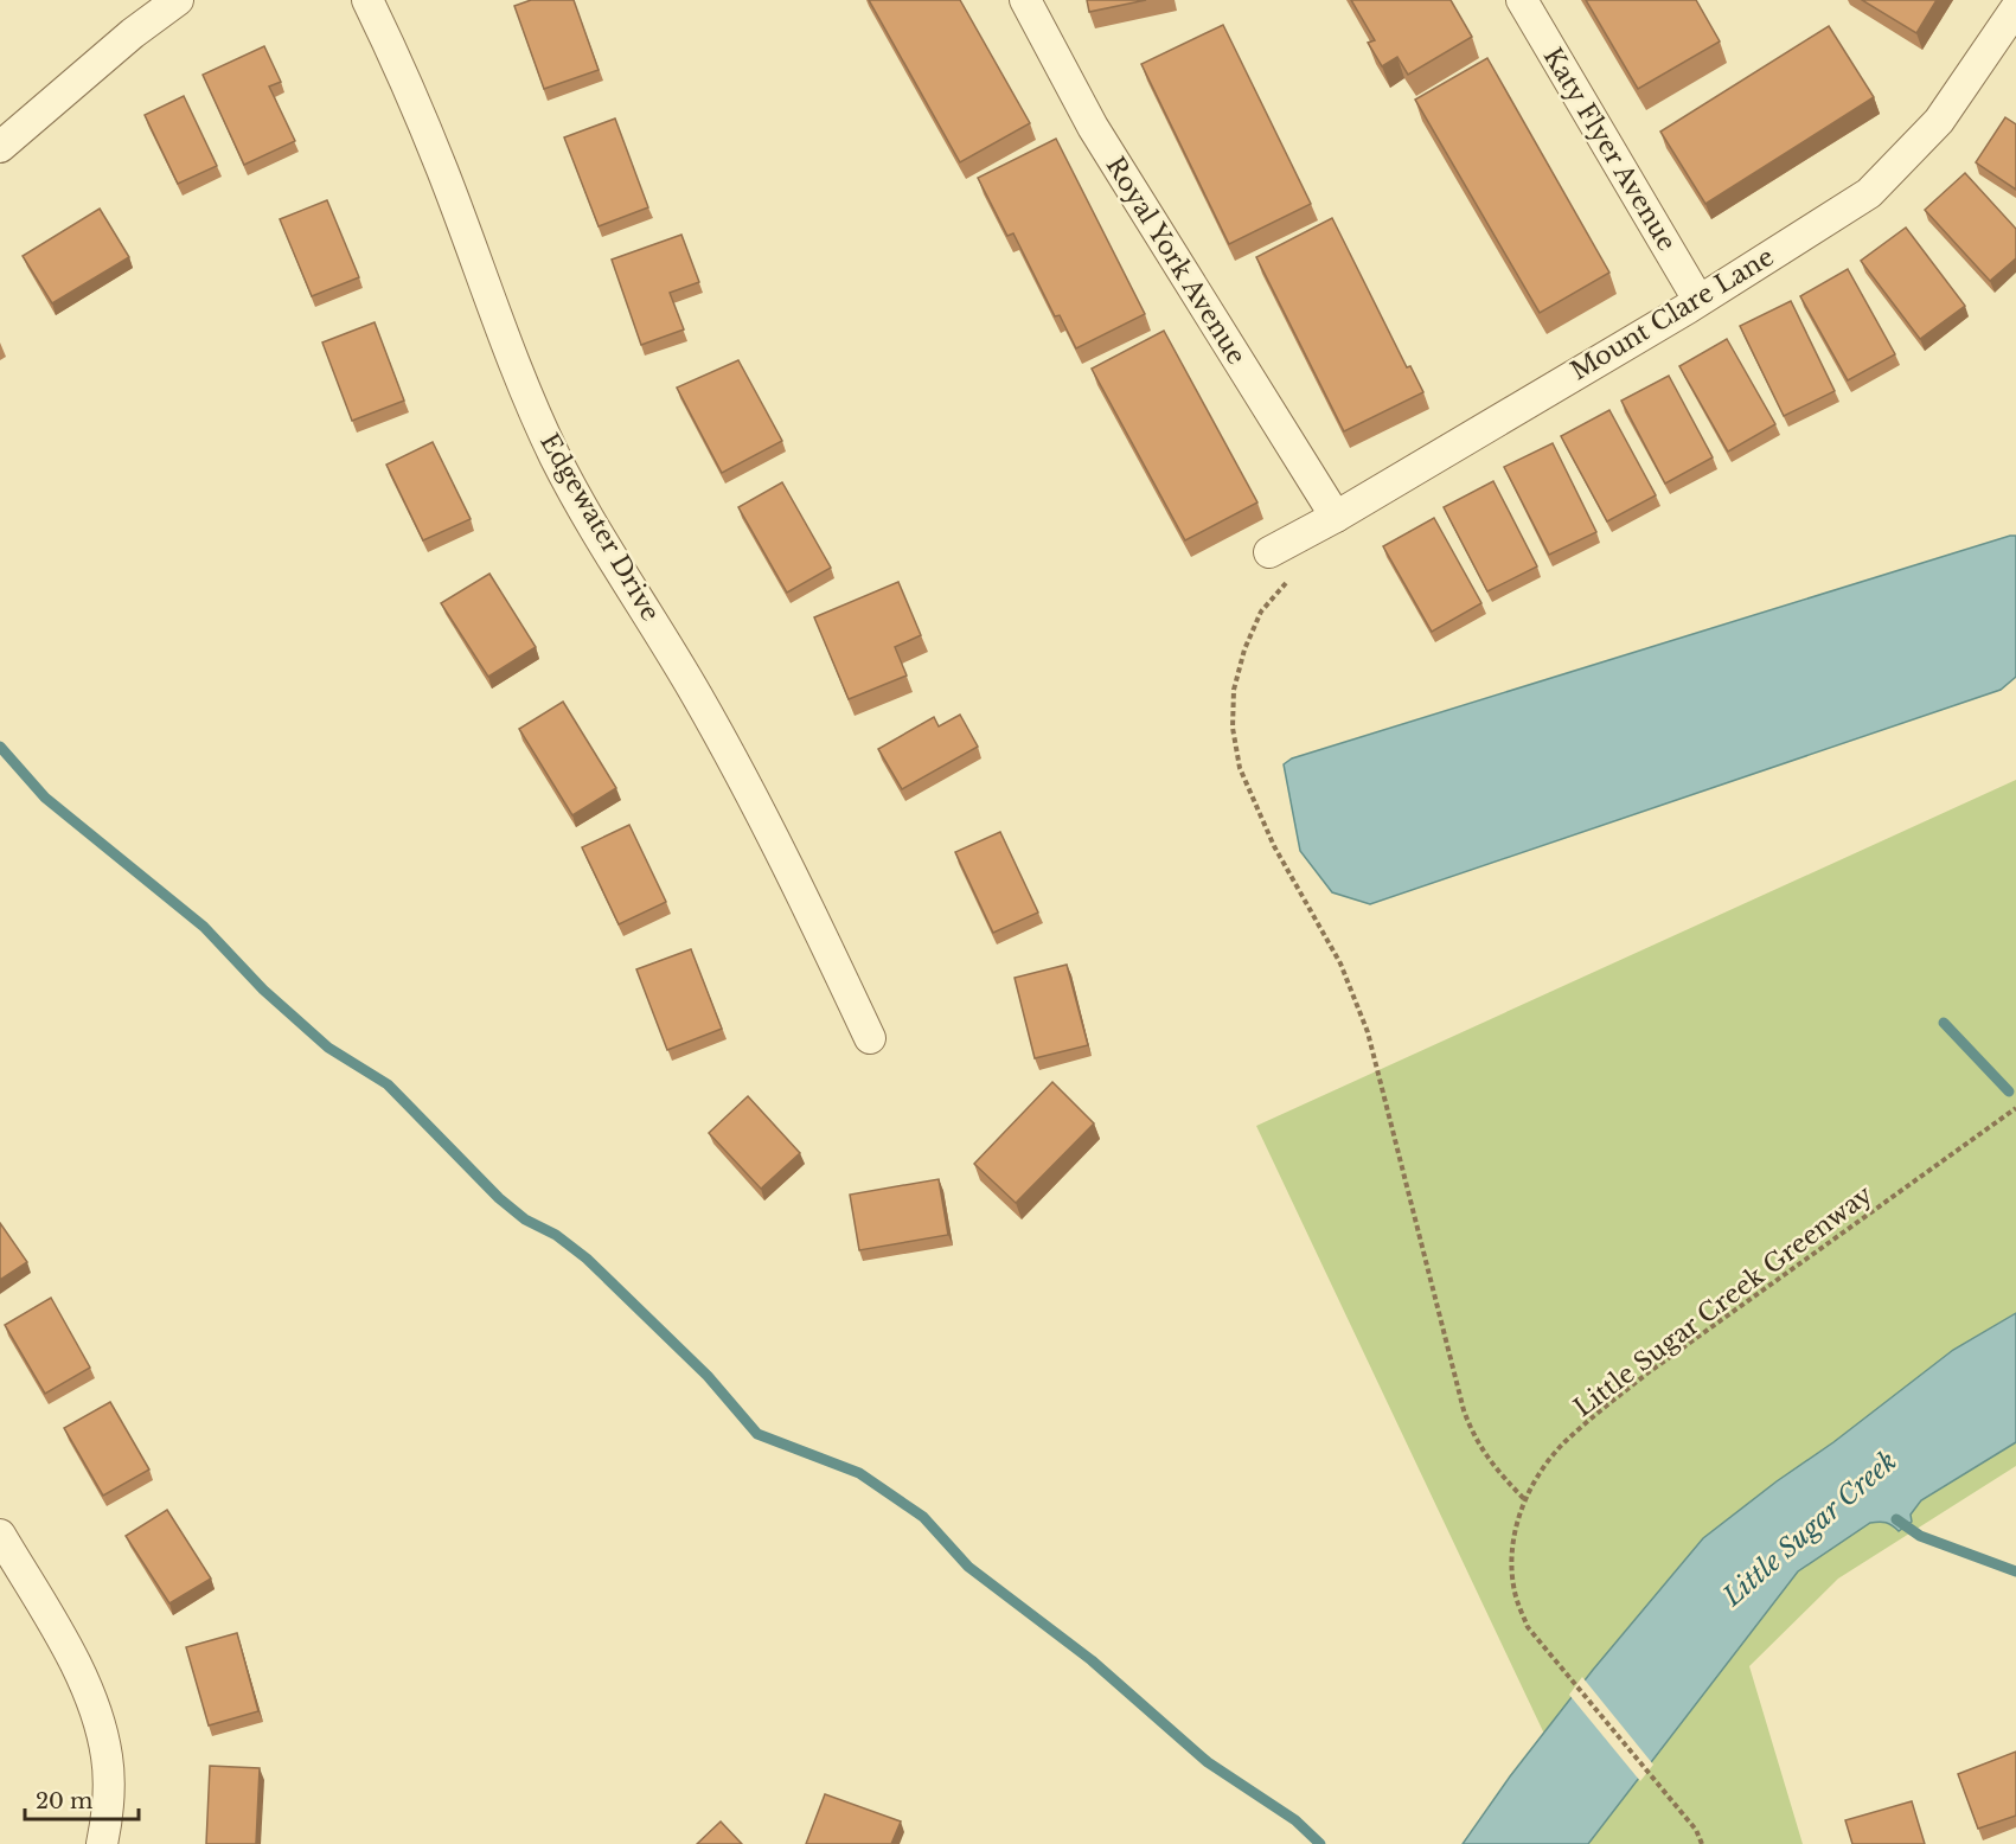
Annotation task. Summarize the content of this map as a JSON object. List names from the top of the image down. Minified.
{"streets":{"street":["Katy Flyer Avenue","Royal York Avenue","Mount Clare Lane","Edgewater Drive"],"path":["Little Sugar Creek Greenway"]},"crossings":[["Katy Flyer Avenue","Mount Clare Lane"],["Royal York Avenue","Mount Clare Lane"]],"water":["Little Sugar Creek"],"scale_bar":"20 m"}
